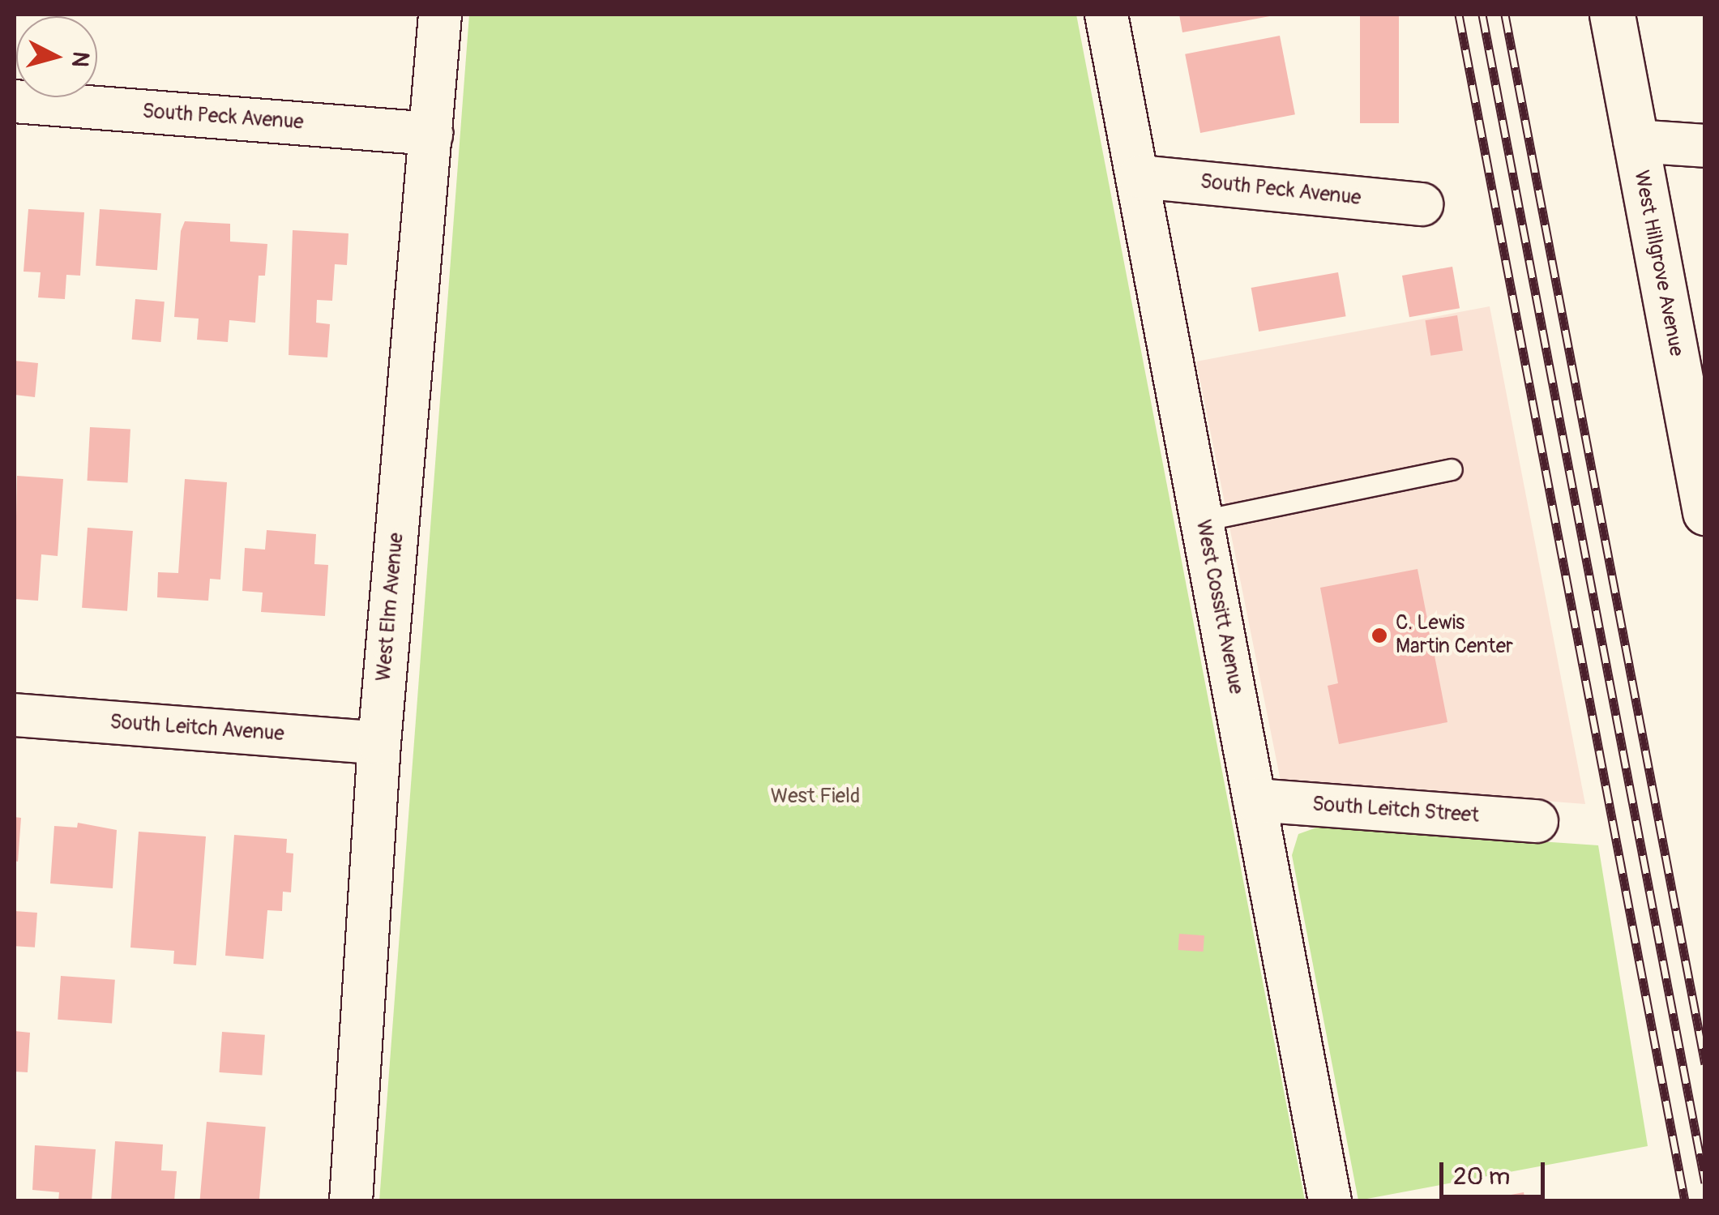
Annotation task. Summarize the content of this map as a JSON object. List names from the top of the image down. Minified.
{"streets":{"street":["South Peck Avenue","West Hillgrove Avenue","West Elm Avenue","West Cossitt Avenue","South Leitch Avenue","South Leitch Street"]},"crossings":[["South Peck Avenue","West Elm Avenue"],["South Peck Avenue","West Cossitt Avenue"],["West Elm Avenue","South Leitch Avenue"],["West Cossitt Avenue","South Leitch Street"]],"parks":["West Field"],"places":["C. Lewis Martin Center"],"scale_bar":"20 m","north":"right"}
